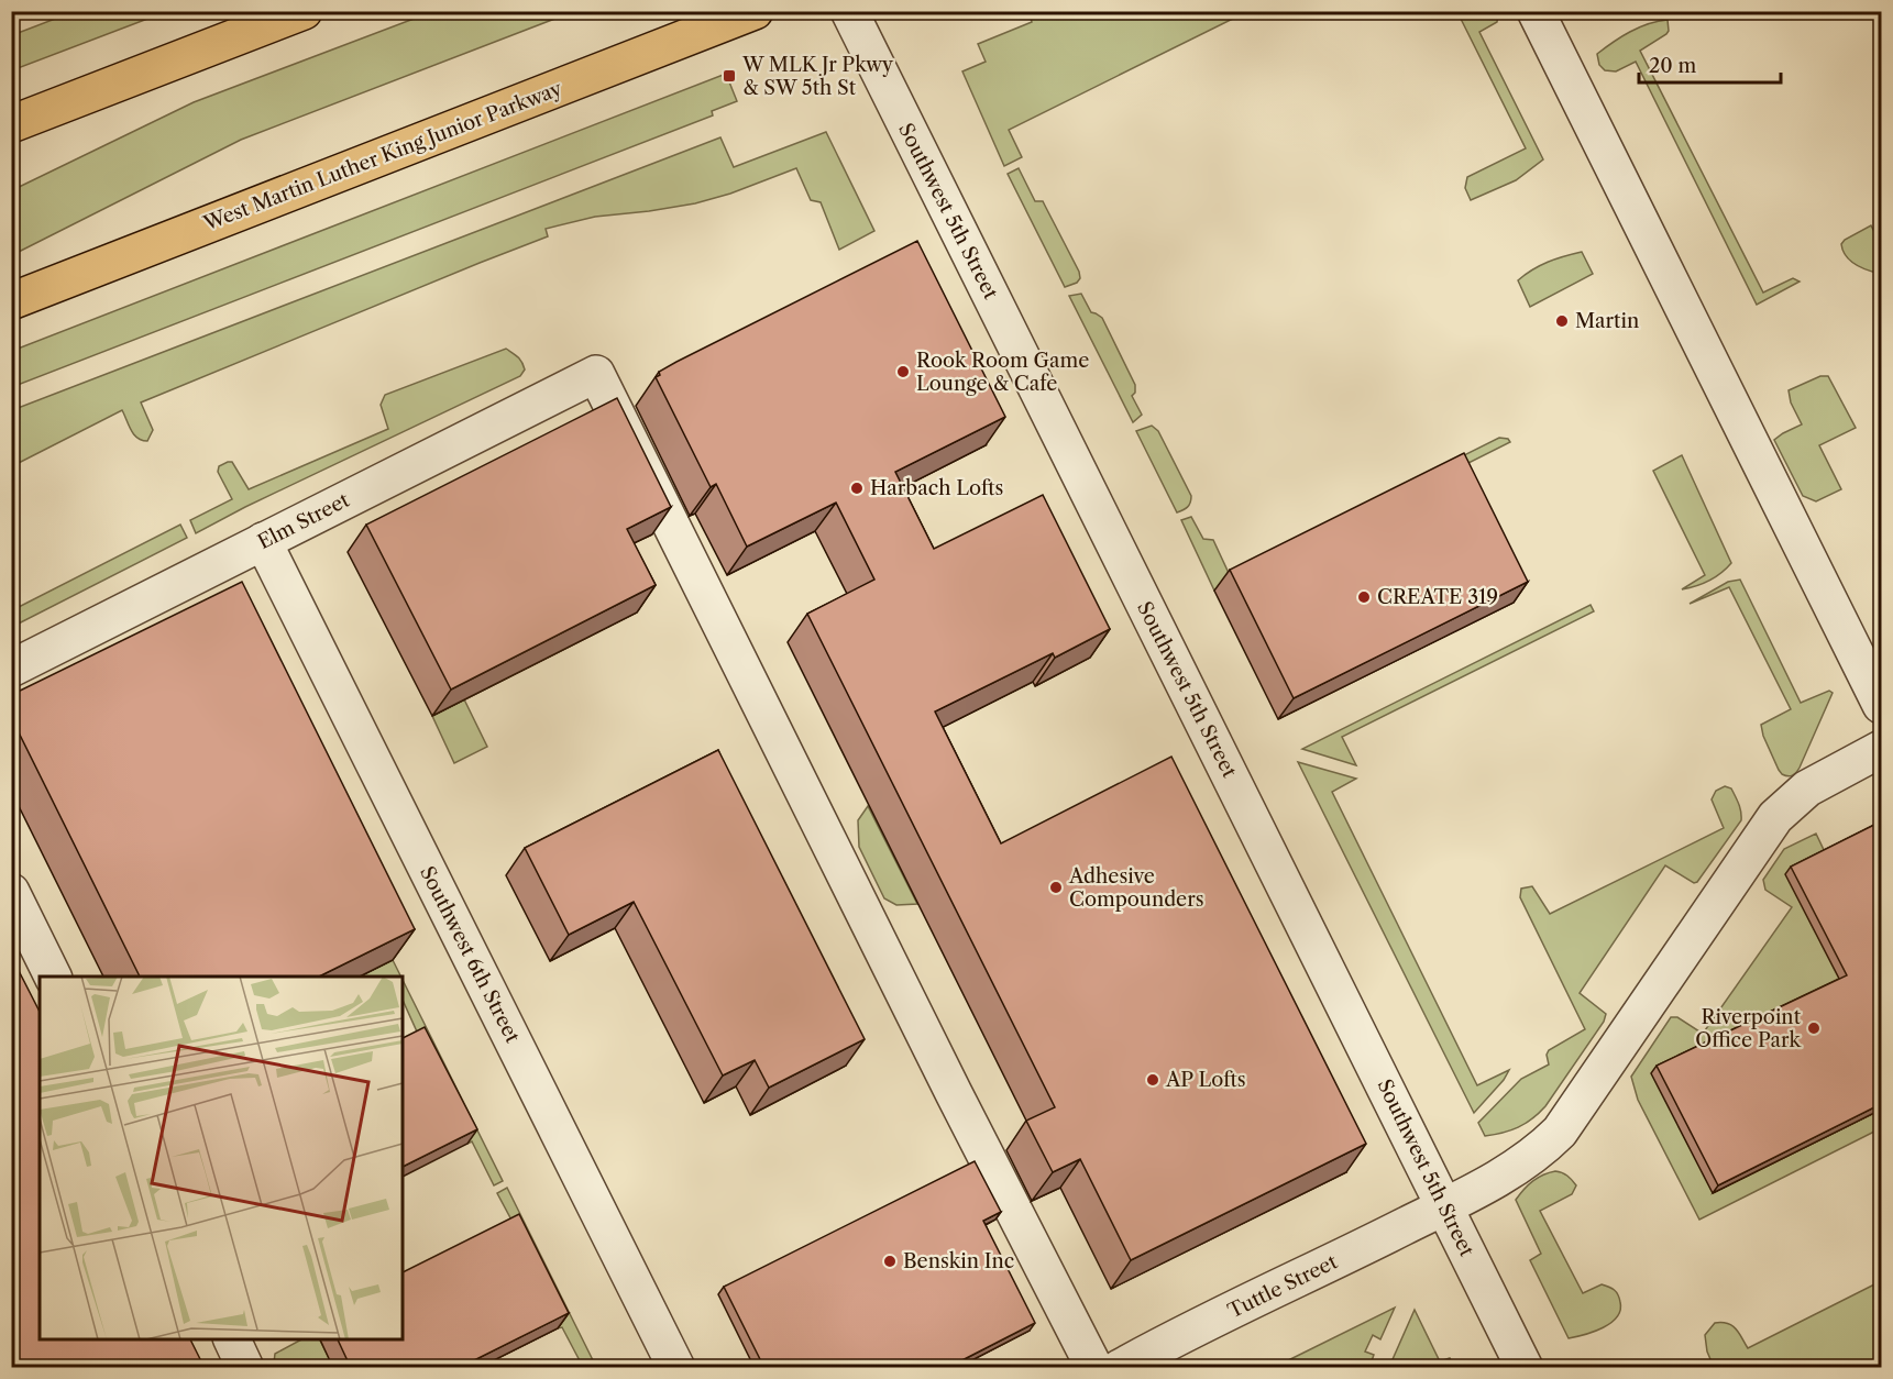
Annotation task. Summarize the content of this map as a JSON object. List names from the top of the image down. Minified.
{"streets":{"main road":["West Martin Luther King Junior Parkway"],"street":["Southwest 5th Street","Elm Street","Southwest 6th Street","Tuttle Street"]},"crossings":[["Southwest 5th Street","Tuttle Street"],["Elm Street","Southwest 6th Street"]],"places":{"transit":["W MLK Jr Pkwy & SW 5th St"],"other":["Martin","Rook Room Game Lounge & Cafe","Harbach Lofts","CREATE 319","Adhesive Compounders","Riverpoint Office Park","AP Lofts","Benskin Inc"]},"scale_bar":"20 m"}
